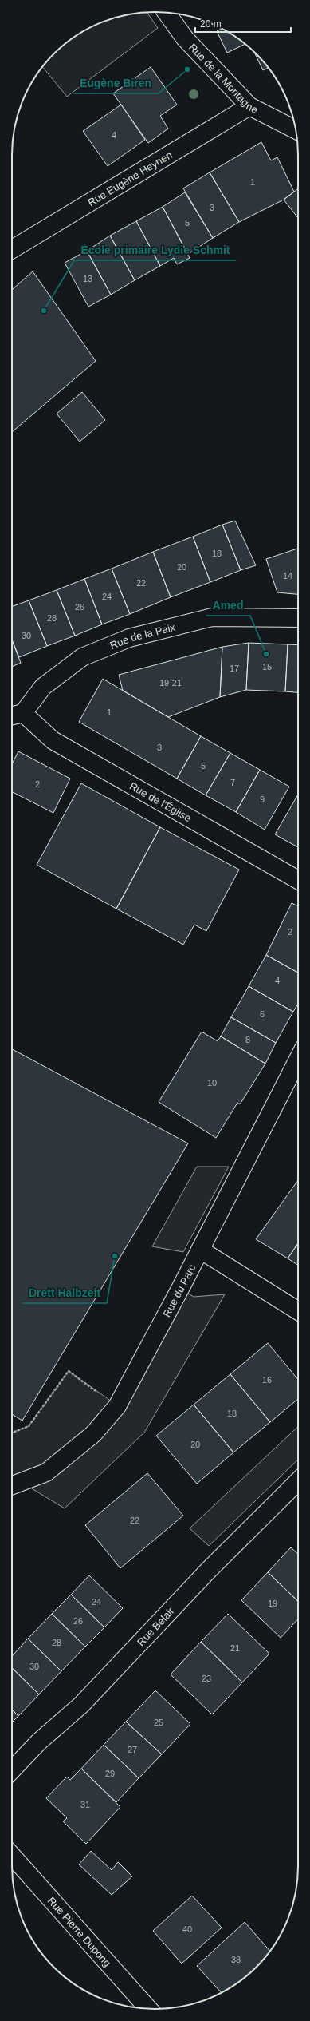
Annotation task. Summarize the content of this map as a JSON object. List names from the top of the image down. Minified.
{"streets":{"street":["Rue de la Montagne","Rue Eugène Heynen","Rue de la Paix","Rue de l'Église","Rue du Parc","Rue Belair","Rue Pierre Dupong"]},"crossings":[["Rue de la Montagne","Rue Eugène Heynen"],["Rue de la Paix","Rue de l'Église"]],"places":["Eugène Biren","École primaire Lydie Schmit","Amed","Drett Halbzeit"],"house_numbers":["4","1","3","5","13","18","20","14","22","24","26","28","30","15","17","19-21","1","3","5","7","2","9","2","4","6","8","10","16","18","20","22","24","19","26","28","21","30","23","25","27","29","31","40","38"],"scale_bar":"20 m"}
